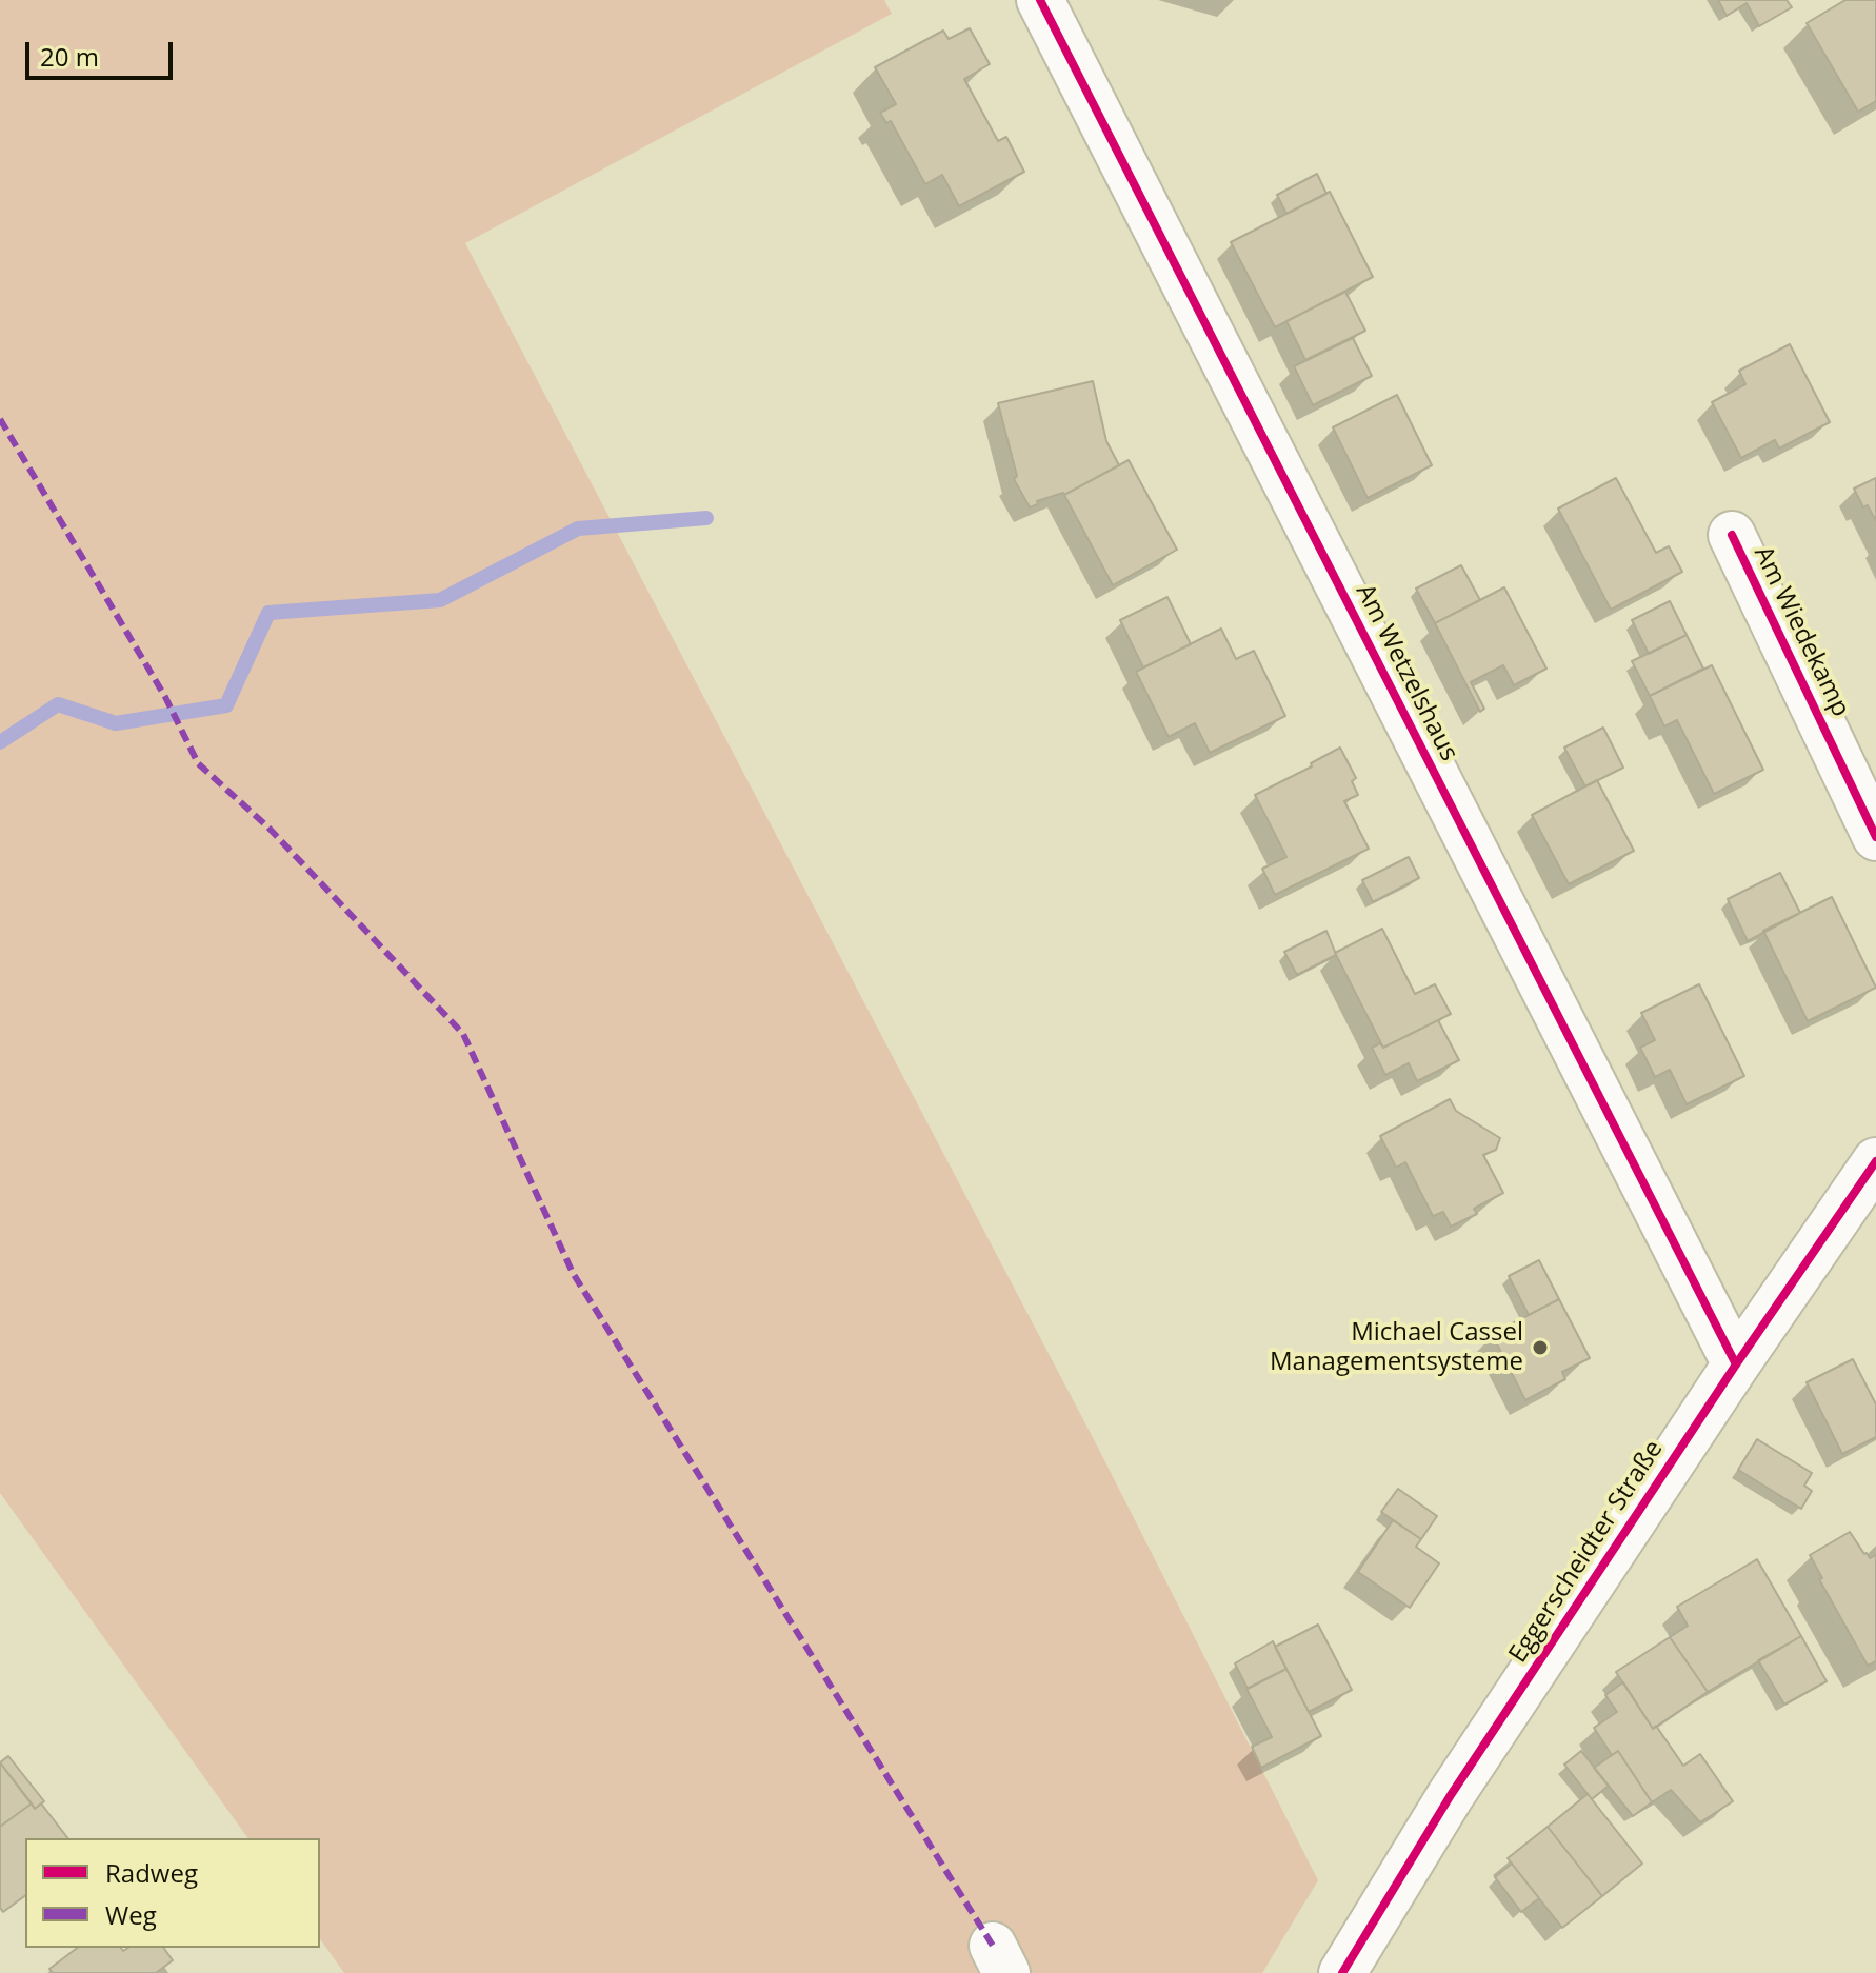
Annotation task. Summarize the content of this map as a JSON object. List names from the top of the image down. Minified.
{"streets":{"street":["Am Wiedekamp","Am Wetzelshaus","Eggerscheidter Straße"]},"crossings":[["Am Wetzelshaus","Eggerscheidter Straße"]],"places":["Michael Cassel Managementsysteme"],"legend":["Radweg","Weg"],"scale_bar":"20 m"}
